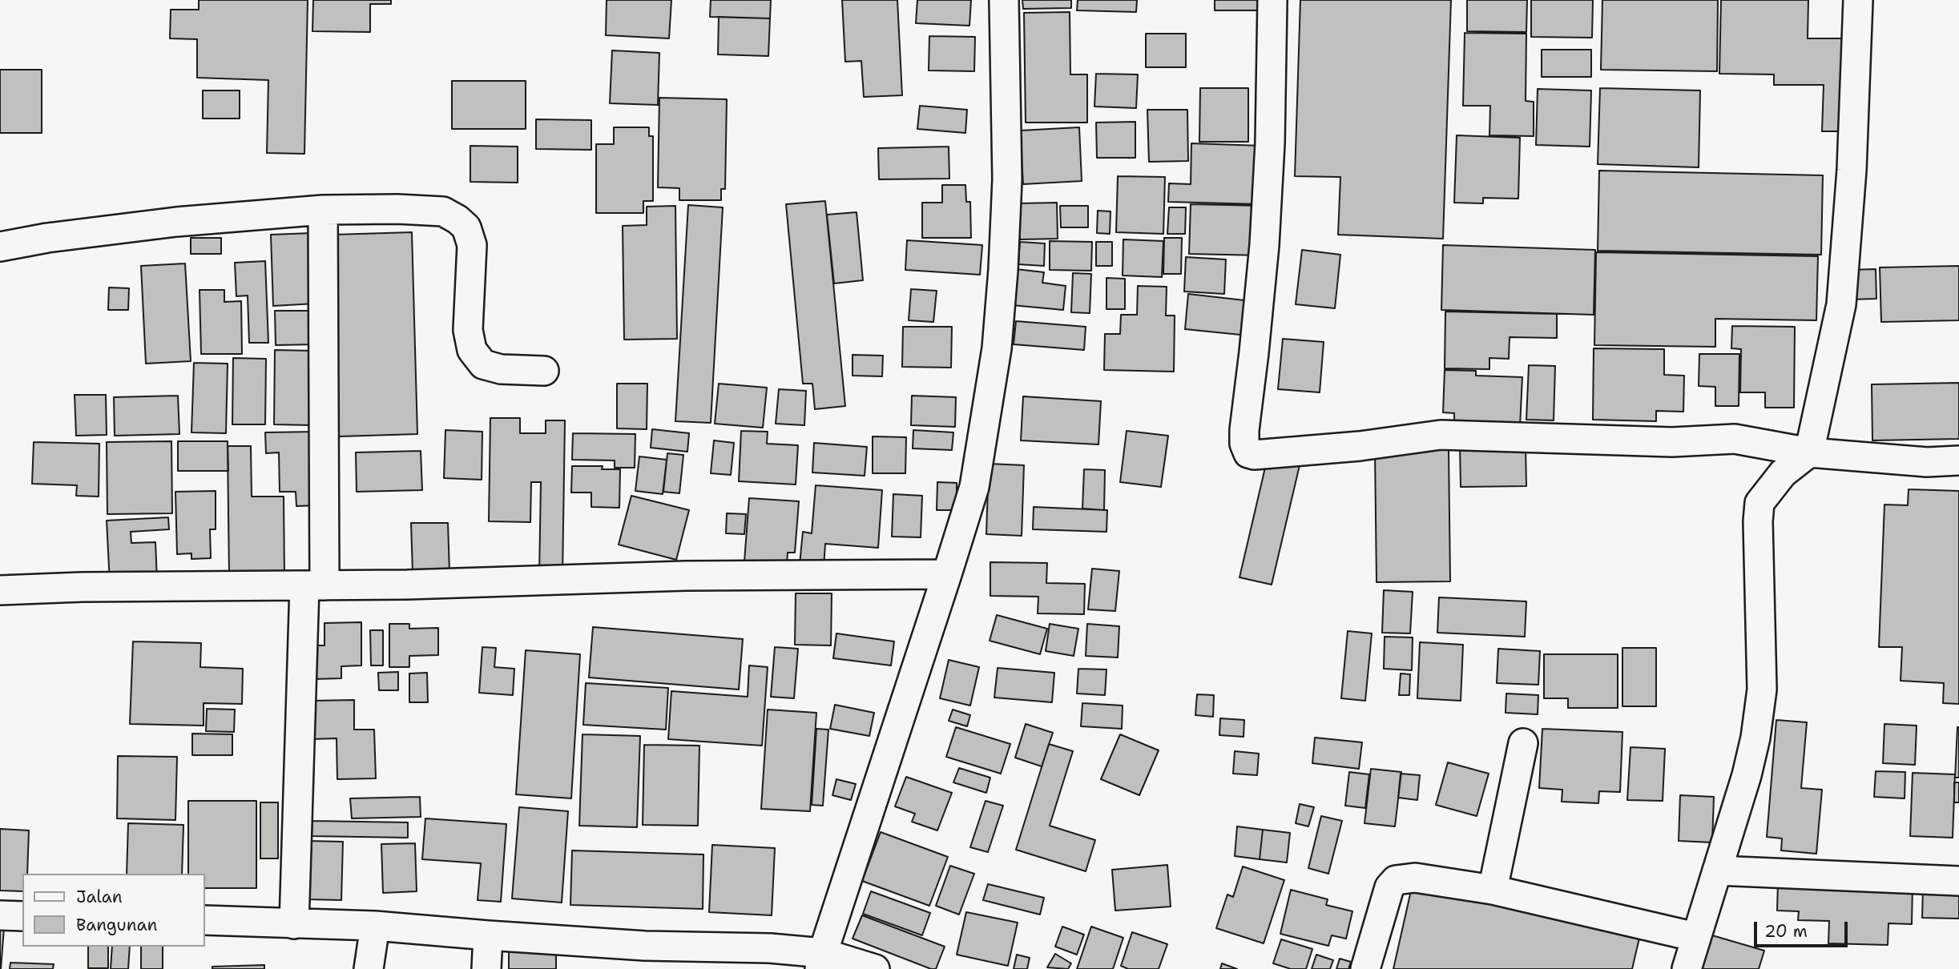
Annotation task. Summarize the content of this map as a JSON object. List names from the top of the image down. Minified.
{"legend":["Jalan","Bangunan"],"scale_bar":"20 m"}
